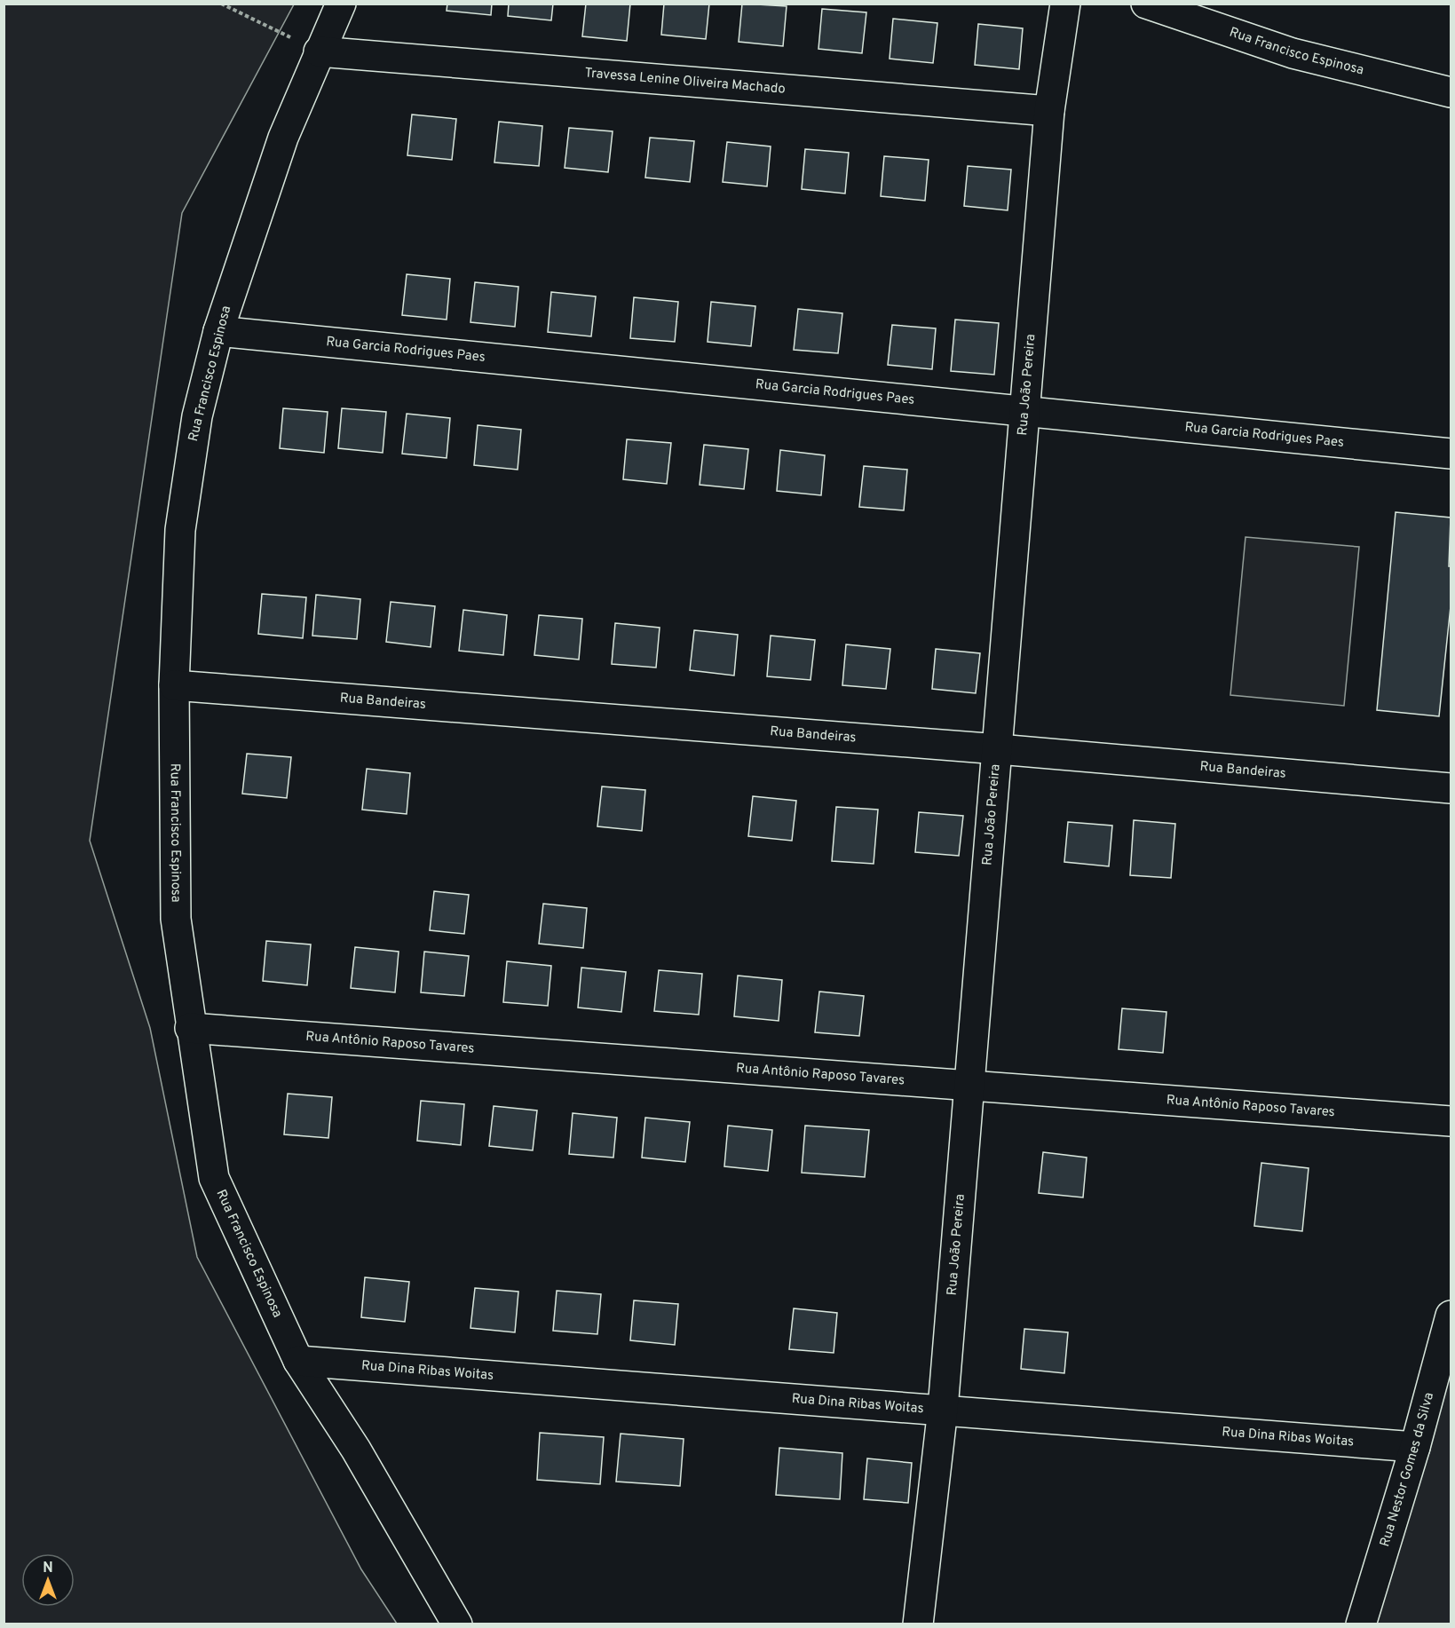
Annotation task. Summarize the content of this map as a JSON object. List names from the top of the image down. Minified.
{"streets":{"street":["Rua Francisco Espinosa","Travessa Lenine Oliveira Machado","Rua Garcia Rodrigues Paes","Rua João Pereira","Rua Bandeiras","Rua Antônio Raposo Tavares","Rua Dina Ribas Woitas","Rua Nestor Gomes da Silva"]},"crossings":[["Rua Francisco Espinosa","Travessa Lenine Oliveira Machado"],["Rua Francisco Espinosa","Rua Garcia Rodrigues Paes"],["Rua Francisco Espinosa","Rua Bandeiras"],["Rua Francisco Espinosa","Rua Antônio Raposo Tavares"],["Rua Francisco Espinosa","Rua Dina Ribas Woitas"],["Travessa Lenine Oliveira Machado","Rua João Pereira"],["Rua Garcia Rodrigues Paes","Rua João Pereira"],["Rua João Pereira","Rua Bandeiras"],["Rua João Pereira","Rua Antônio Raposo Tavares"],["Rua João Pereira","Rua Dina Ribas Woitas"],["Rua Dina Ribas Woitas","Rua Nestor Gomes da Silva"]],"north":"top"}
